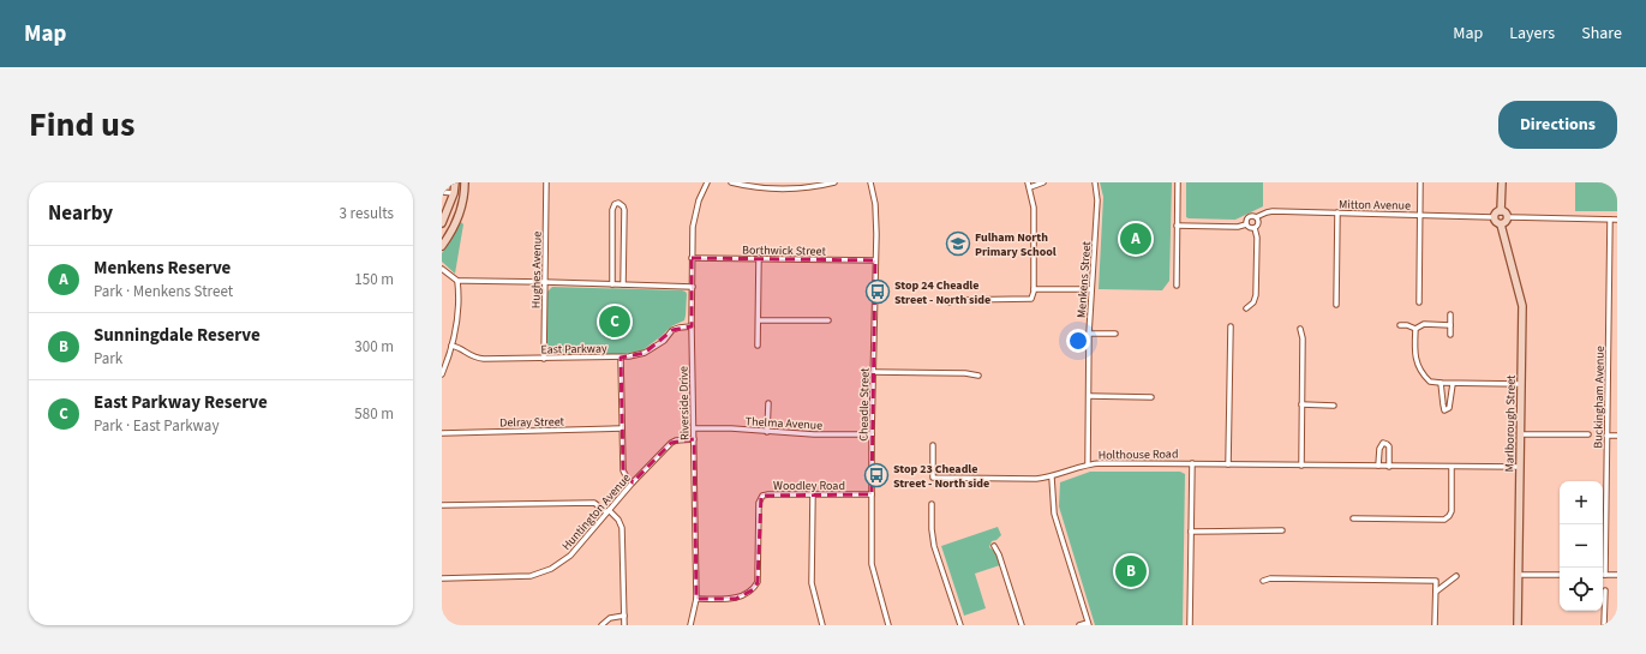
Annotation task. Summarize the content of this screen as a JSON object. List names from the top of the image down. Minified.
{"streets":{"street":["Mitton Avenue","Borthwick Street","Hughes Avenue","Menkens Street","East Parkway","Buckingham Avenue","Riverside Drive","Cheadle Street","Delray Street","Thelma Avenue","Marlborough Street","Holthouse Road","Woodley Road","Huntington Avenue"]},"crossings":[["Mitton Avenue","Marlborough Street"],["Borthwick Street","Riverside Drive"],["Borthwick Street","Cheadle Street"],["Hughes Avenue","East Parkway"],["Menkens Street","Holthouse Road"],["East Parkway","Riverside Drive"],["Riverside Drive","Thelma Avenue"],["Riverside Drive","Woodley Road"],["Riverside Drive","Huntington Avenue"],["Cheadle Street","Thelma Avenue"],["Cheadle Street","Woodley Road"],["Marlborough Street","Holthouse Road"]],"places":{"school or university":["Fulham North Primary School"],"bus stop":["Stop 24 Cheadle Street - North side","Stop 23 Cheadle Street - North side"]},"page":{"header":"Map","nav":["Map","Layers","Share"],"title":"Find us","buttons":"Directions","heading":["Nearby","3 results"],"pins":["A","C","B"],"list":[{"mark":"A","name":"Menkens Reserve","note":"Park · Menkens Street","value":"150 m"},{"mark":"B","name":"Sunningdale Reserve","note":"Park","value":"300 m"},{"mark":"C","name":"East Parkway Reserve","note":"Park · East Parkway","value":"580 m"}],"map_buttons":["+","−"]}}
